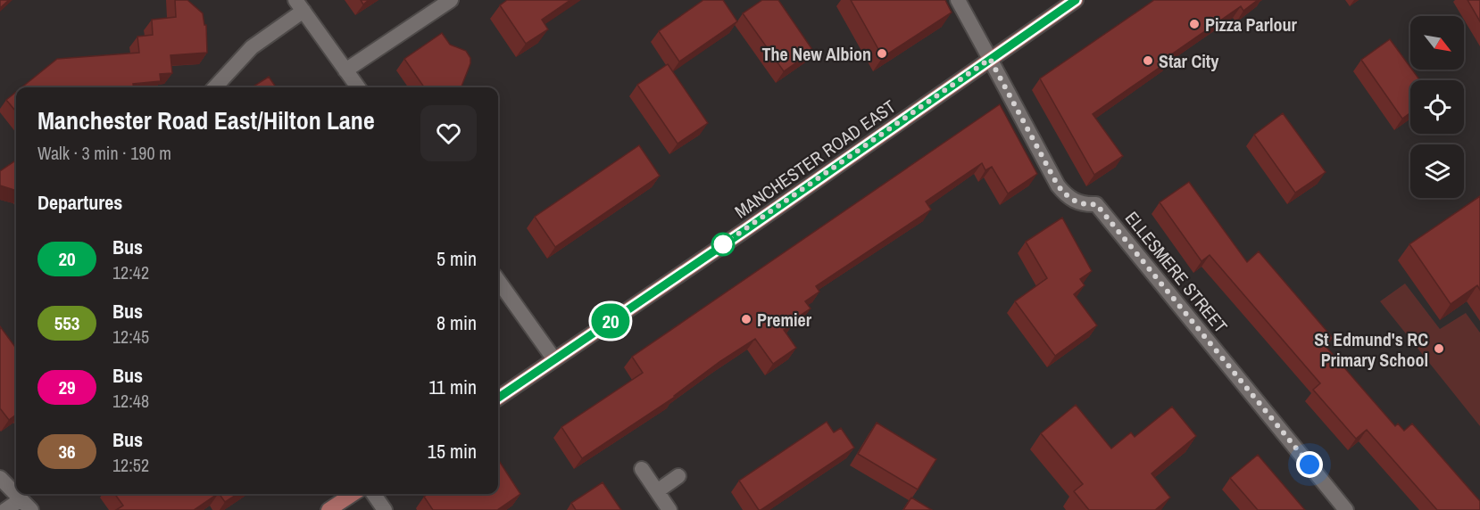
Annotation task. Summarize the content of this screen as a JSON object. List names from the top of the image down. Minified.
{"streets":{"main road":["MANCHESTER ROAD EAST"],"street":["ELLESMERE STREET"]},"crossings":[["MANCHESTER ROAD EAST","ELLESMERE STREET"]],"places":["Pizza Parlour","The New Albion","Star City","Premier","St Edmund's RC Primary School"],"lines":["bus line 20"],"north":"bottom right","page":{"on_map":"20","heading":[["Manchester Road East/Hilton Lane","Walk · 3 min · 190 m"],"Departures"],"list":[{"mark":"20","name":"Bus","note":"12:42","value":"5 min"},{"mark":"553","name":"Bus","note":"12:45","value":"8 min"},{"mark":"29","name":"Bus","note":"12:48","value":"11 min"},{"mark":"36","name":"Bus","note":"12:52","value":"15 min"}]}}
